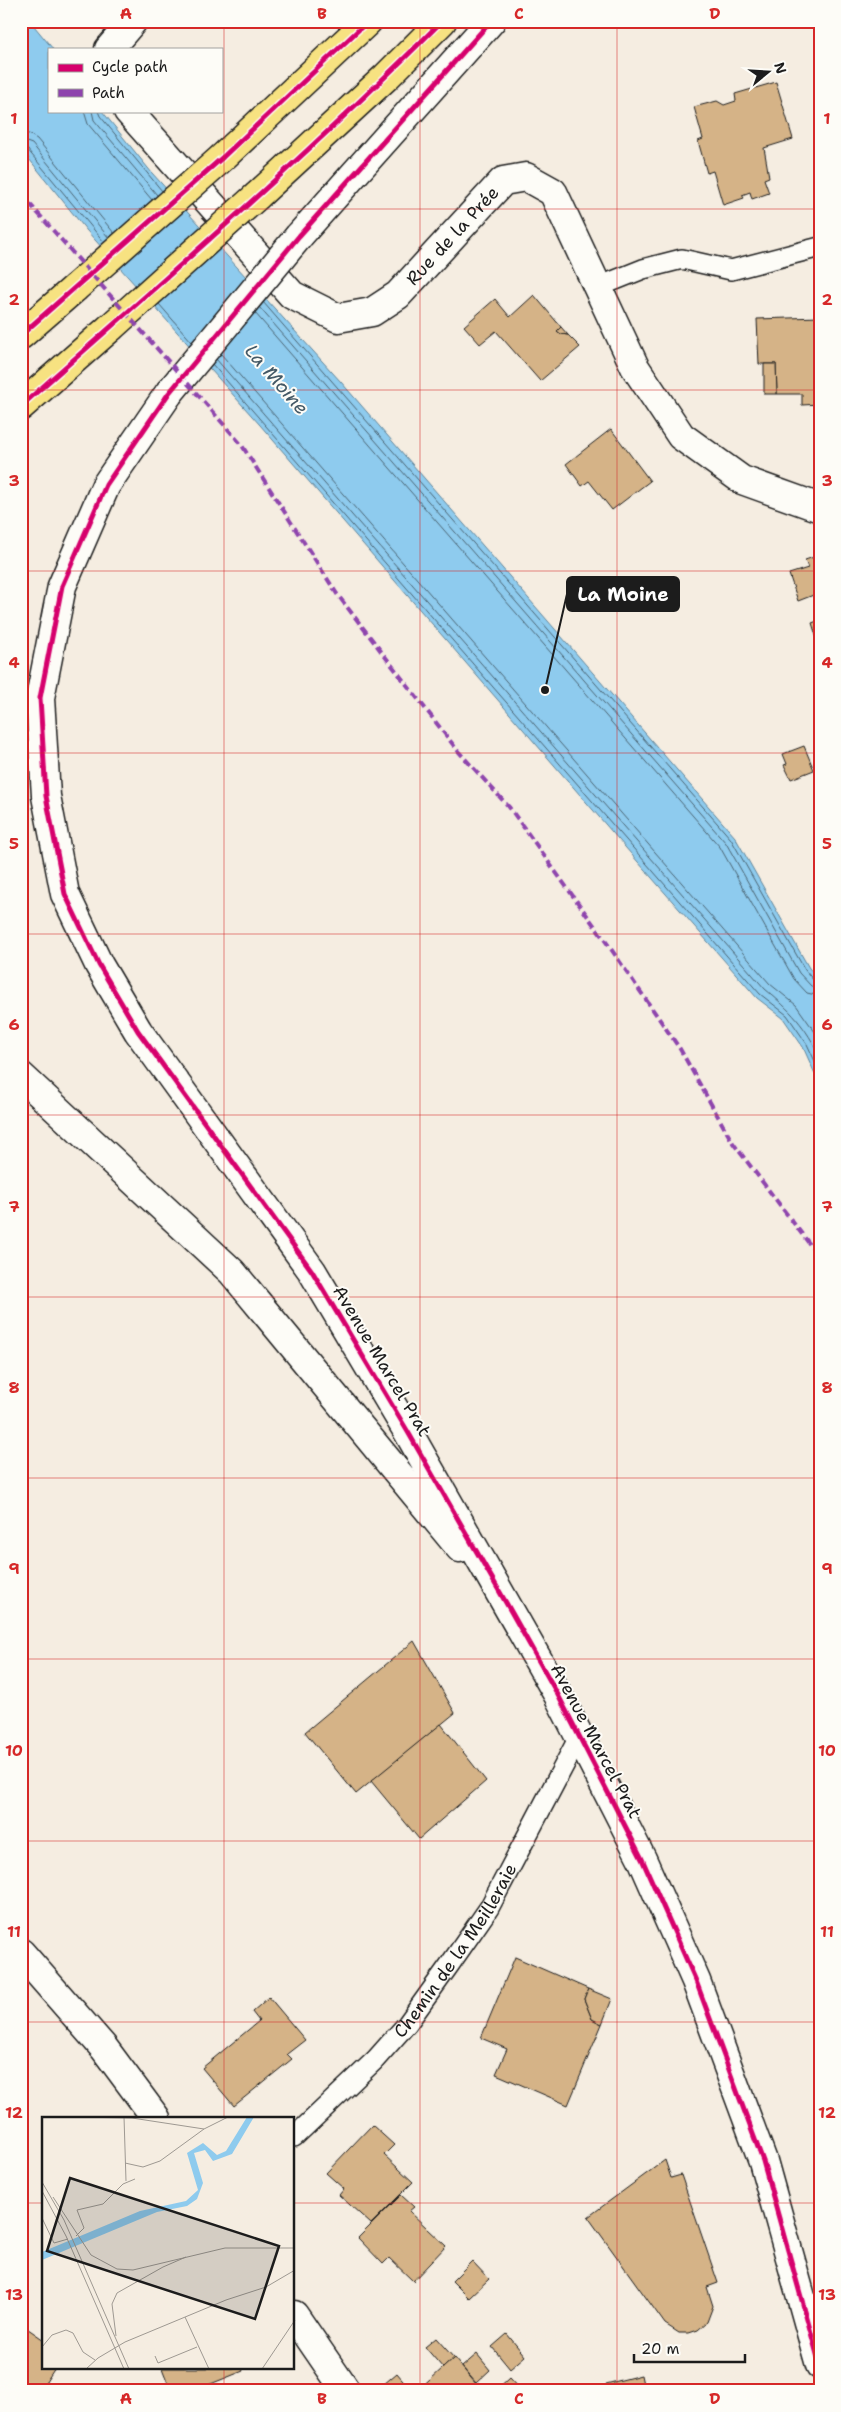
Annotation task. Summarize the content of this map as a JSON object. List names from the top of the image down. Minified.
{"streets":{"street":["Rue de la Prée","Avenue Marcel Prat"],"lane":["Chemin de la Meilleraie"]},"crossings":[["Avenue Marcel Prat","Chemin de la Meilleraie"]],"water":["La Moine"],"places":["La Moine"],"legend":["Cycle path","Path"],"scale_bar":"20 m","north":"right","grid":{"columns":["A","B","C","D"],"rows":["1","2","3","4","5","6","7","8","9","10","11","12","13"]}}
